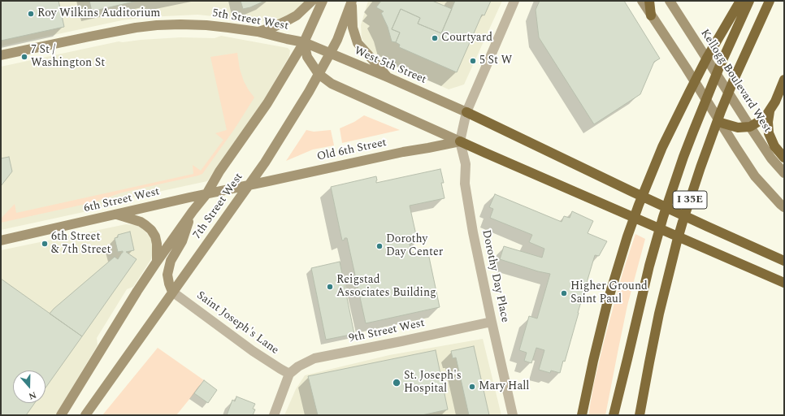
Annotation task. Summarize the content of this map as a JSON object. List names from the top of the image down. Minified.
{"streets":{"highway":["I 35E"],"main road":["5th Street West","West 5th Street","Kellogg Boulevard West","Old 6th Street","6th Street West","7th Street West"],"street":["Dorothy Day Place","Saint Joseph's Lane","9th Street West"]},"crossings":[["5th Street West","West 5th Street"],["5th Street West","7th Street West"],["West 5th Street","7th Street West"],["Old 6th Street","6th Street West"],["Old 6th Street","7th Street West"],["Old 6th Street","Dorothy Day Place"],["6th Street West","7th Street West"],["7th Street West","Saint Joseph's Lane"],["Dorothy Day Place","9th Street West"],["Saint Joseph's Lane","9th Street West"]],"places":["Roy Wilkins Auditorium","Courtyard","7 St / Washington St","5 St W","6th Street & 7th Street","Dorothy Day Center","Reigstad Associates Building","Higher Ground Saint Paul","St. Joseph's Hospital","Mary Hall"],"north":"bottom"}
